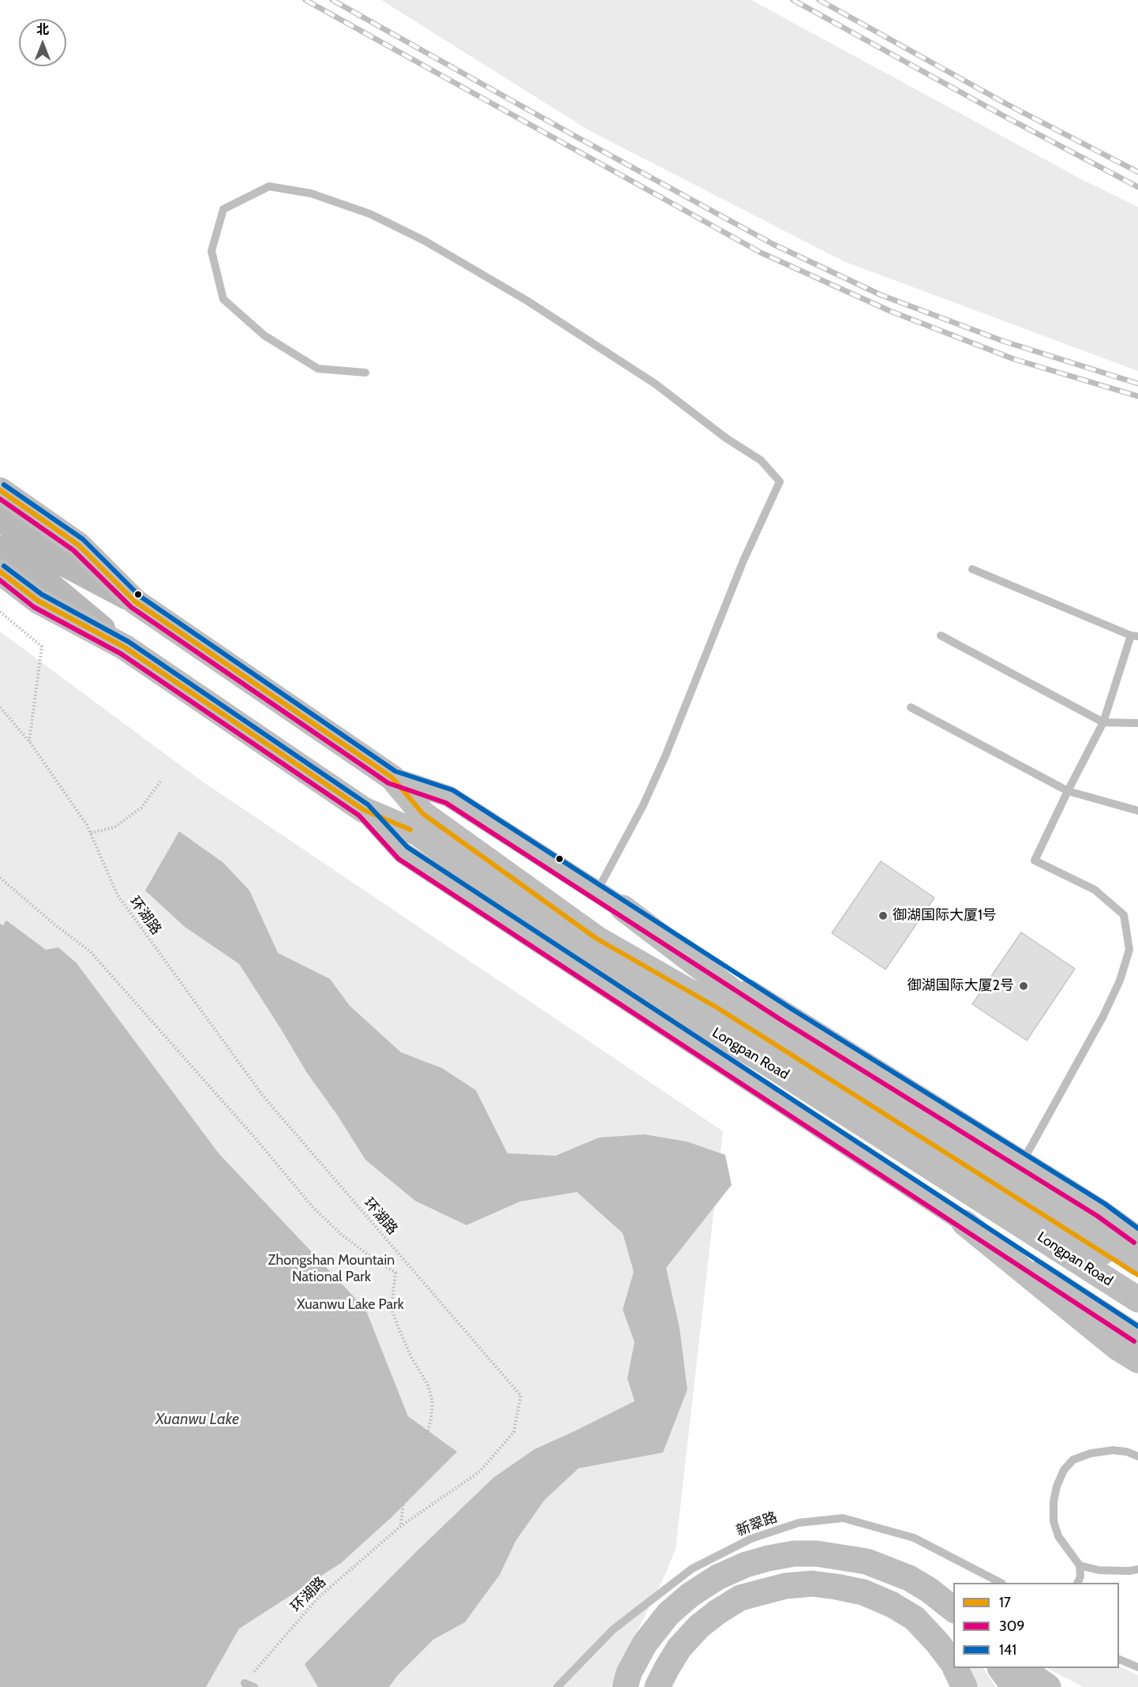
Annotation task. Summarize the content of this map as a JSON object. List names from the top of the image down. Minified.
{"streets":{"main road":["Longpan Road"],"lane":["新翠路"],"path":["环湖路"]},"water":["Xuanwu Lake"],"parks":["Zhongshan Mountain National Park","Xuanwu Lake Park"],"places":["御湖国际大厦1号","御湖国际大厦2号"],"lines":["transit line 141","transit line 17","transit line 309"],"legend":["17","309","141"],"north":"top"}
